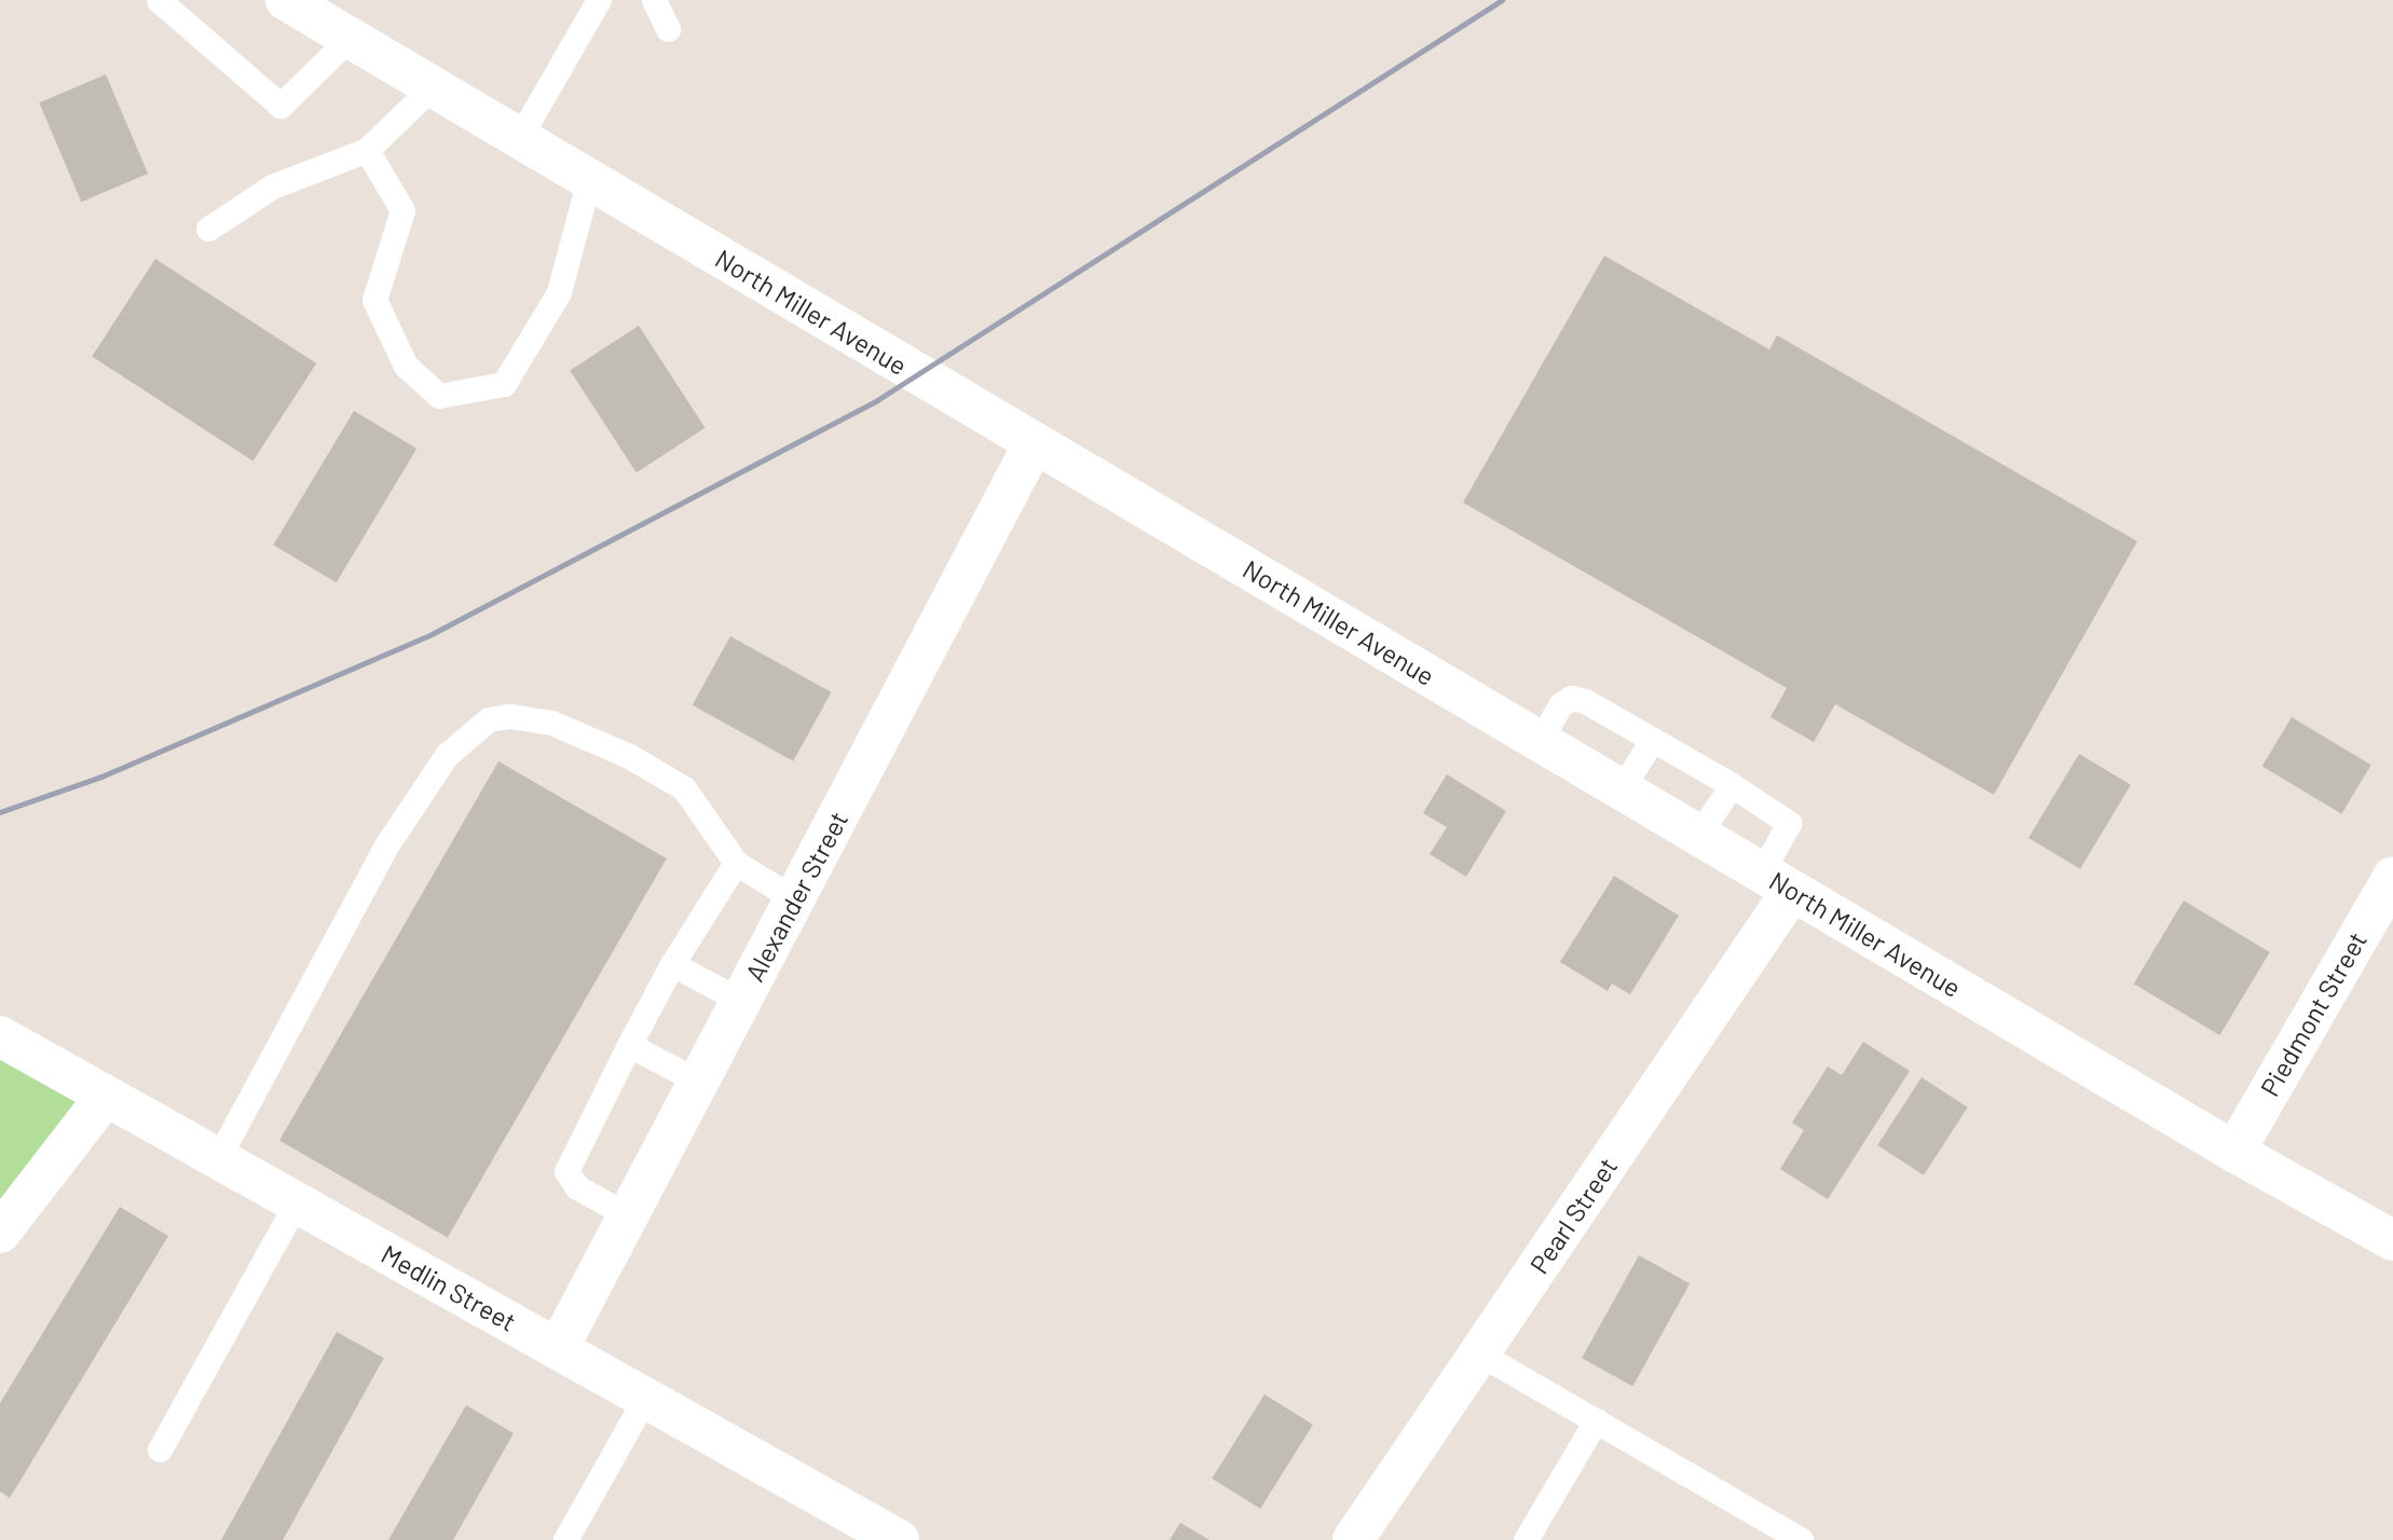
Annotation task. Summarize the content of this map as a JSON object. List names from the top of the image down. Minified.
{"streets":{"street":["North Miller Avenue","Alexander Street","Piedmont Street","Pearl Street","Medlin Street"]},"crossings":[["North Miller Avenue","Alexander Street"],["North Miller Avenue","Piedmont Street"],["North Miller Avenue","Pearl Street"],["Alexander Street","Medlin Street"]]}
